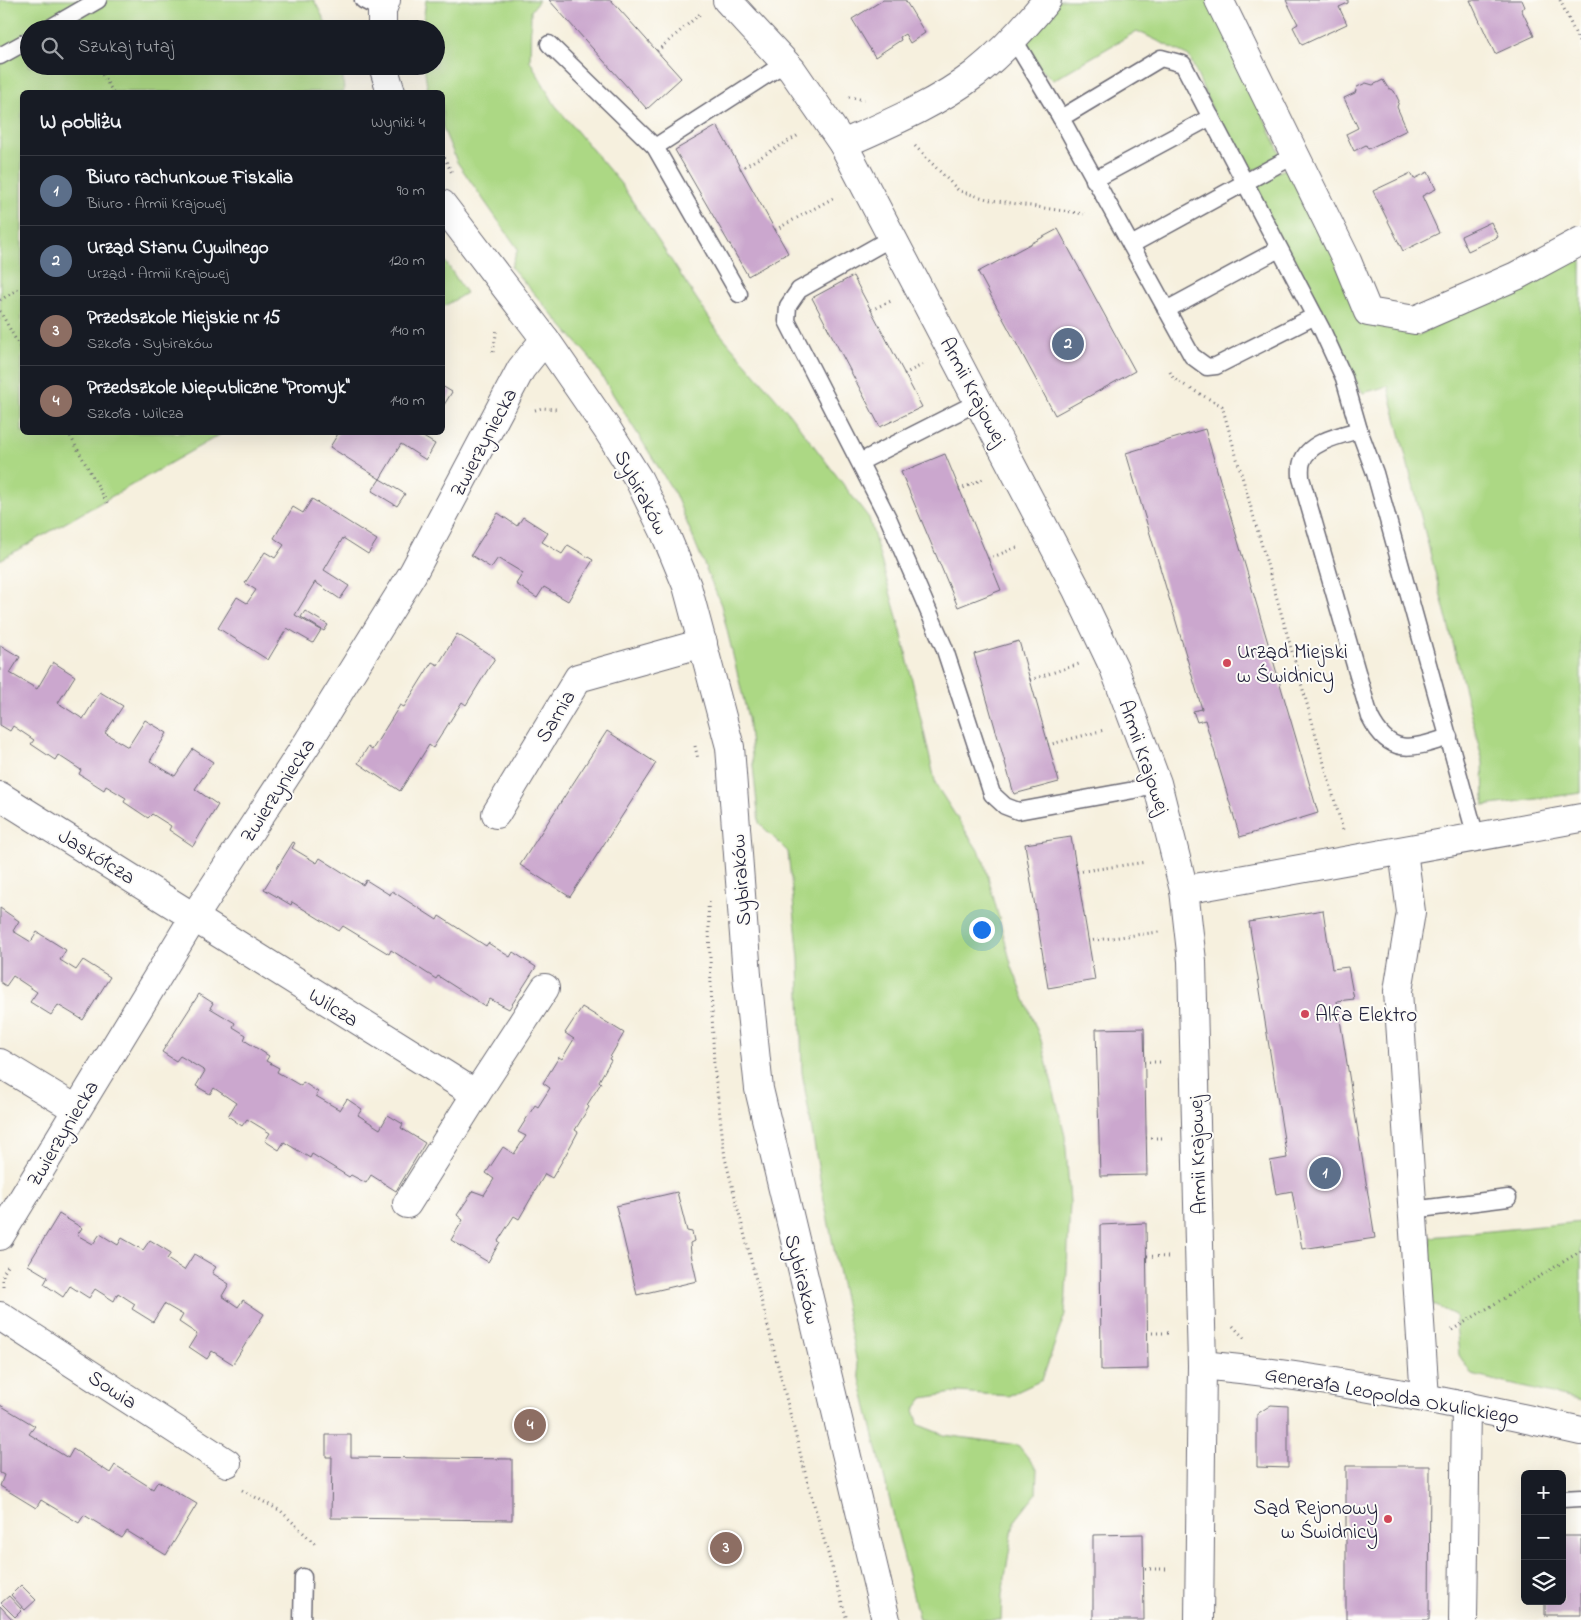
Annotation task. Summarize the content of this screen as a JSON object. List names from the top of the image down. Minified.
{"streets":{"street":["Armii Krajowej","Zwierzyniecka","Sybiraków","Sarnia","Jaskółcza","Wilcza","Sowia","Generała Leopolda Okulickiego"]},"crossings":[["Armii Krajowej","Generała Leopolda Okulickiego"],["Zwierzyniecka","Sybiraków"],["Zwierzyniecka","Jaskółcza"],["Zwierzyniecka","Wilcza"],["Sybiraków","Sarnia"],["Jaskółcza","Wilcza"]],"places":["Urząd Miejski w Świdnicy","Alfa Elektro","Sąd Rejonowy w Świdnicy"],"page":{"search":"Szukaj tutaj","heading":["W pobliżu","Wyniki: 4"],"list":[{"mark":"1","name":"Biuro rachunkowe Fiskalia","note":"Biuro · Armii Krajowej","value":"90 m"},{"mark":"2","name":"Urząd Stanu Cywilnego","note":"Urząd · Armii Krajowej","value":"120 m"},{"mark":"3","name":"Przedszkole Miejskie nr 15","note":"Szkoła · Sybiraków","value":"140 m"},{"mark":"4","name":"Przedszkole Niepubliczne ''Promyk''","note":"Szkoła · Wilcza","value":"140 m"}],"pins":["2","1","4","3"],"map_buttons":["+","−"]}}
